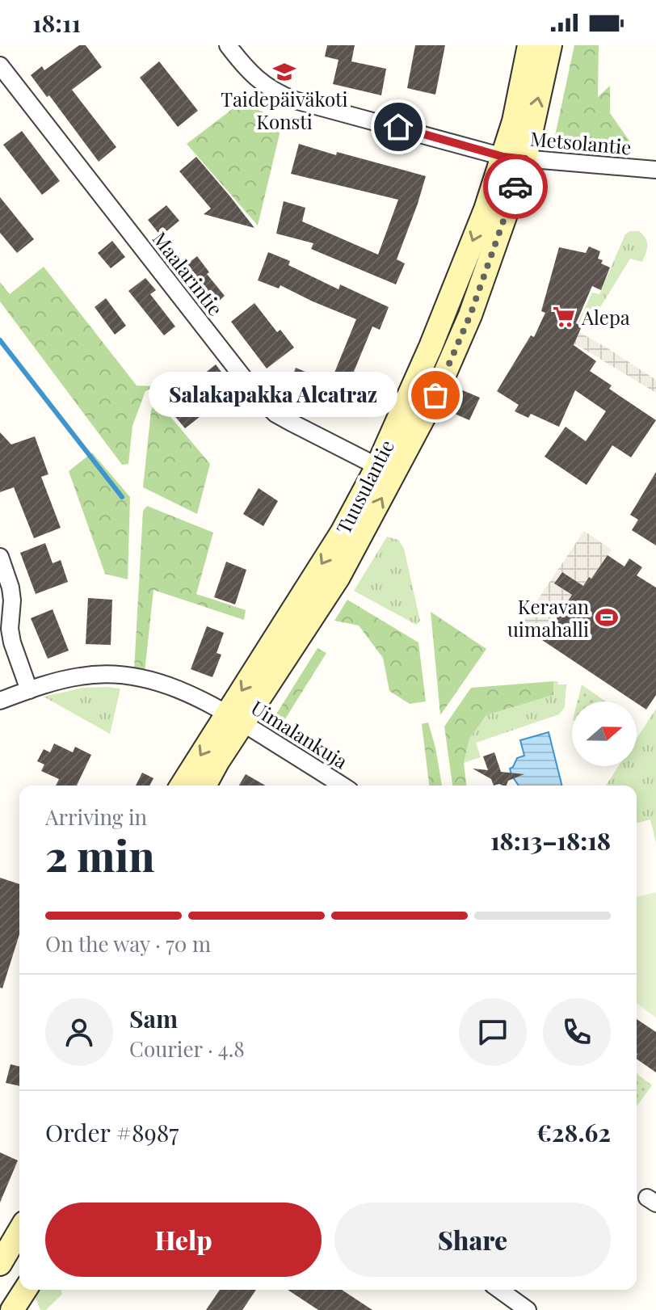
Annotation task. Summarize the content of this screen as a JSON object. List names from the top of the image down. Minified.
{"streets":{"main road":["Tuusulantie"],"street":["Metsolantie","Maalarintie","Uimalankuja"]},"crossings":[["Metsolantie","Tuusulantie"],["Maalarintie","Tuusulantie"],["Tuusulantie","Uimalankuja"]],"places":{"school or university":["Taidepäiväkoti Konsti"],"supermarket":["Alepa"],"other":["Salakapakka Alcatraz"],"sports":["Keravan uimahalli"]},"north":"right","page":{"status":"18:11","bubble":"Salakapakka Alcatraz","heading":["2 min","Arriving in","18:13–18:18"],"panel":["Sam","Courier · 4.8","Order #8987","€28.62"],"bar":"On the way · 70 m","buttons":["Help","Share"]}}
